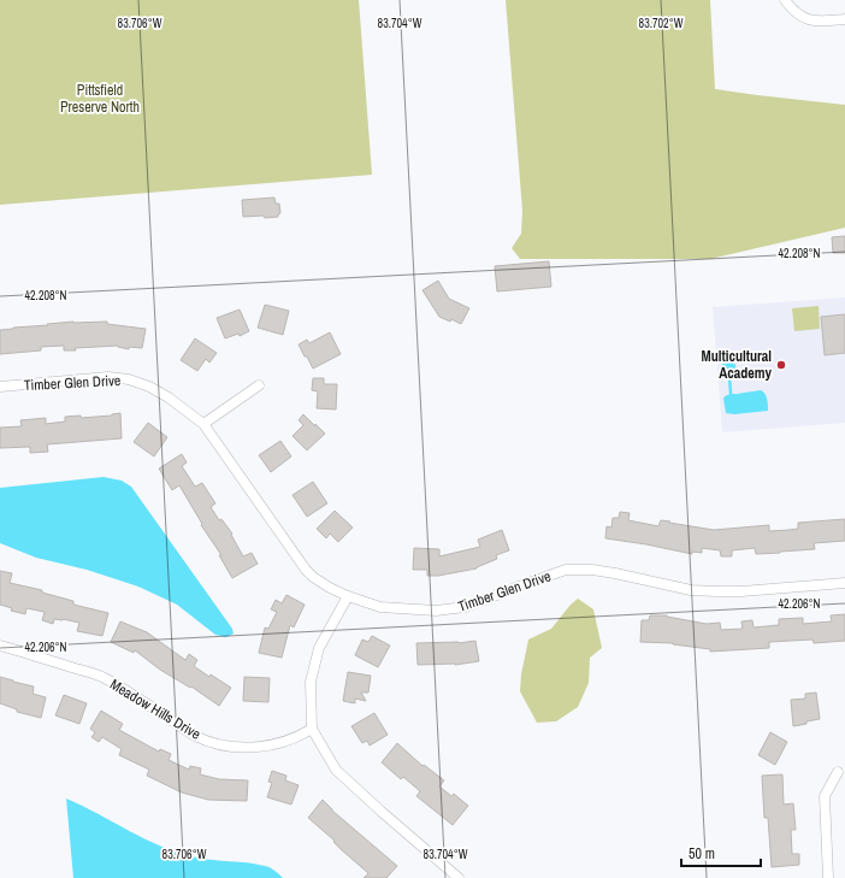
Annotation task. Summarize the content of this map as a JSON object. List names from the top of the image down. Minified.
{"streets":{"street":["Timber Glen Drive","Meadow Hills Drive"]},"parks":["Pittsfield Preserve North"],"places":["Multicultural Academy"],"scale_bar":"50 m","coordinates":["83.706°W","83.704°W","83.702°W","42.208°N","42.206°N"]}
